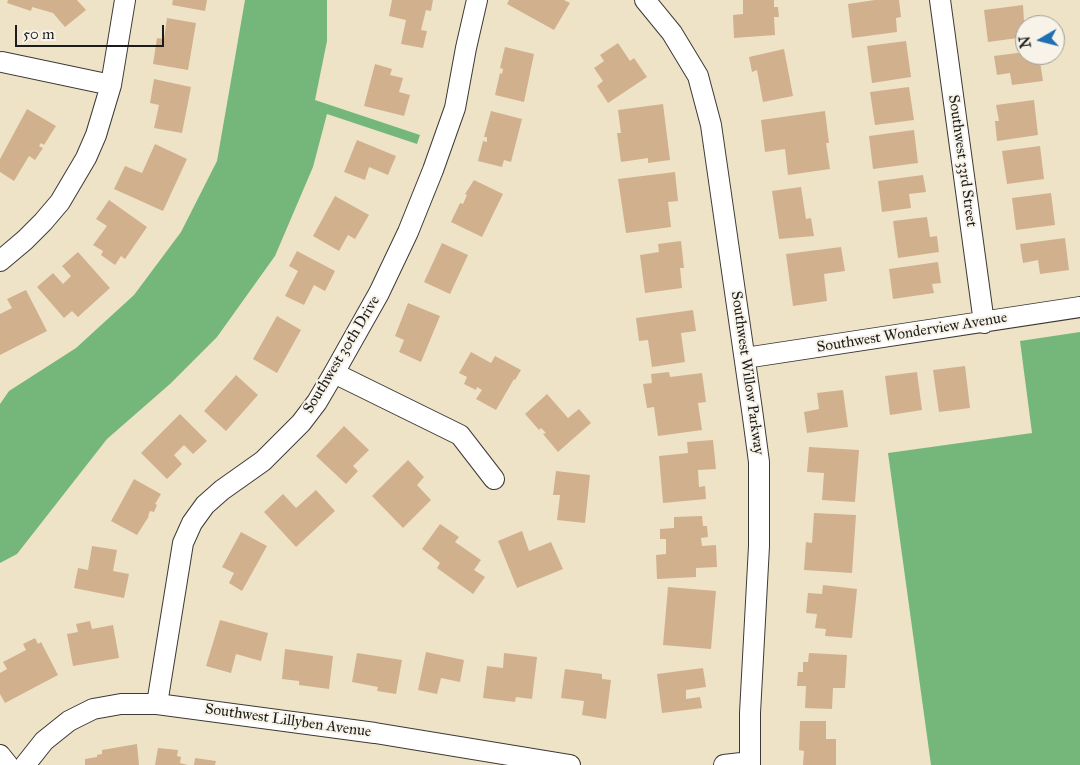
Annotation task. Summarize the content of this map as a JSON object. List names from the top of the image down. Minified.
{"streets":{"street":["Southwest 33rd Street","Southwest Wonderview Avenue","Southwest 30th Drive","Southwest Willow Parkway","Southwest Lillyben Avenue"]},"crossings":[["Southwest 33rd Street","Southwest Wonderview Avenue"],["Southwest Wonderview Avenue","Southwest Willow Parkway"],["Southwest 30th Drive","Southwest Lillyben Avenue"]],"scale_bar":"50 m","north":"left"}
